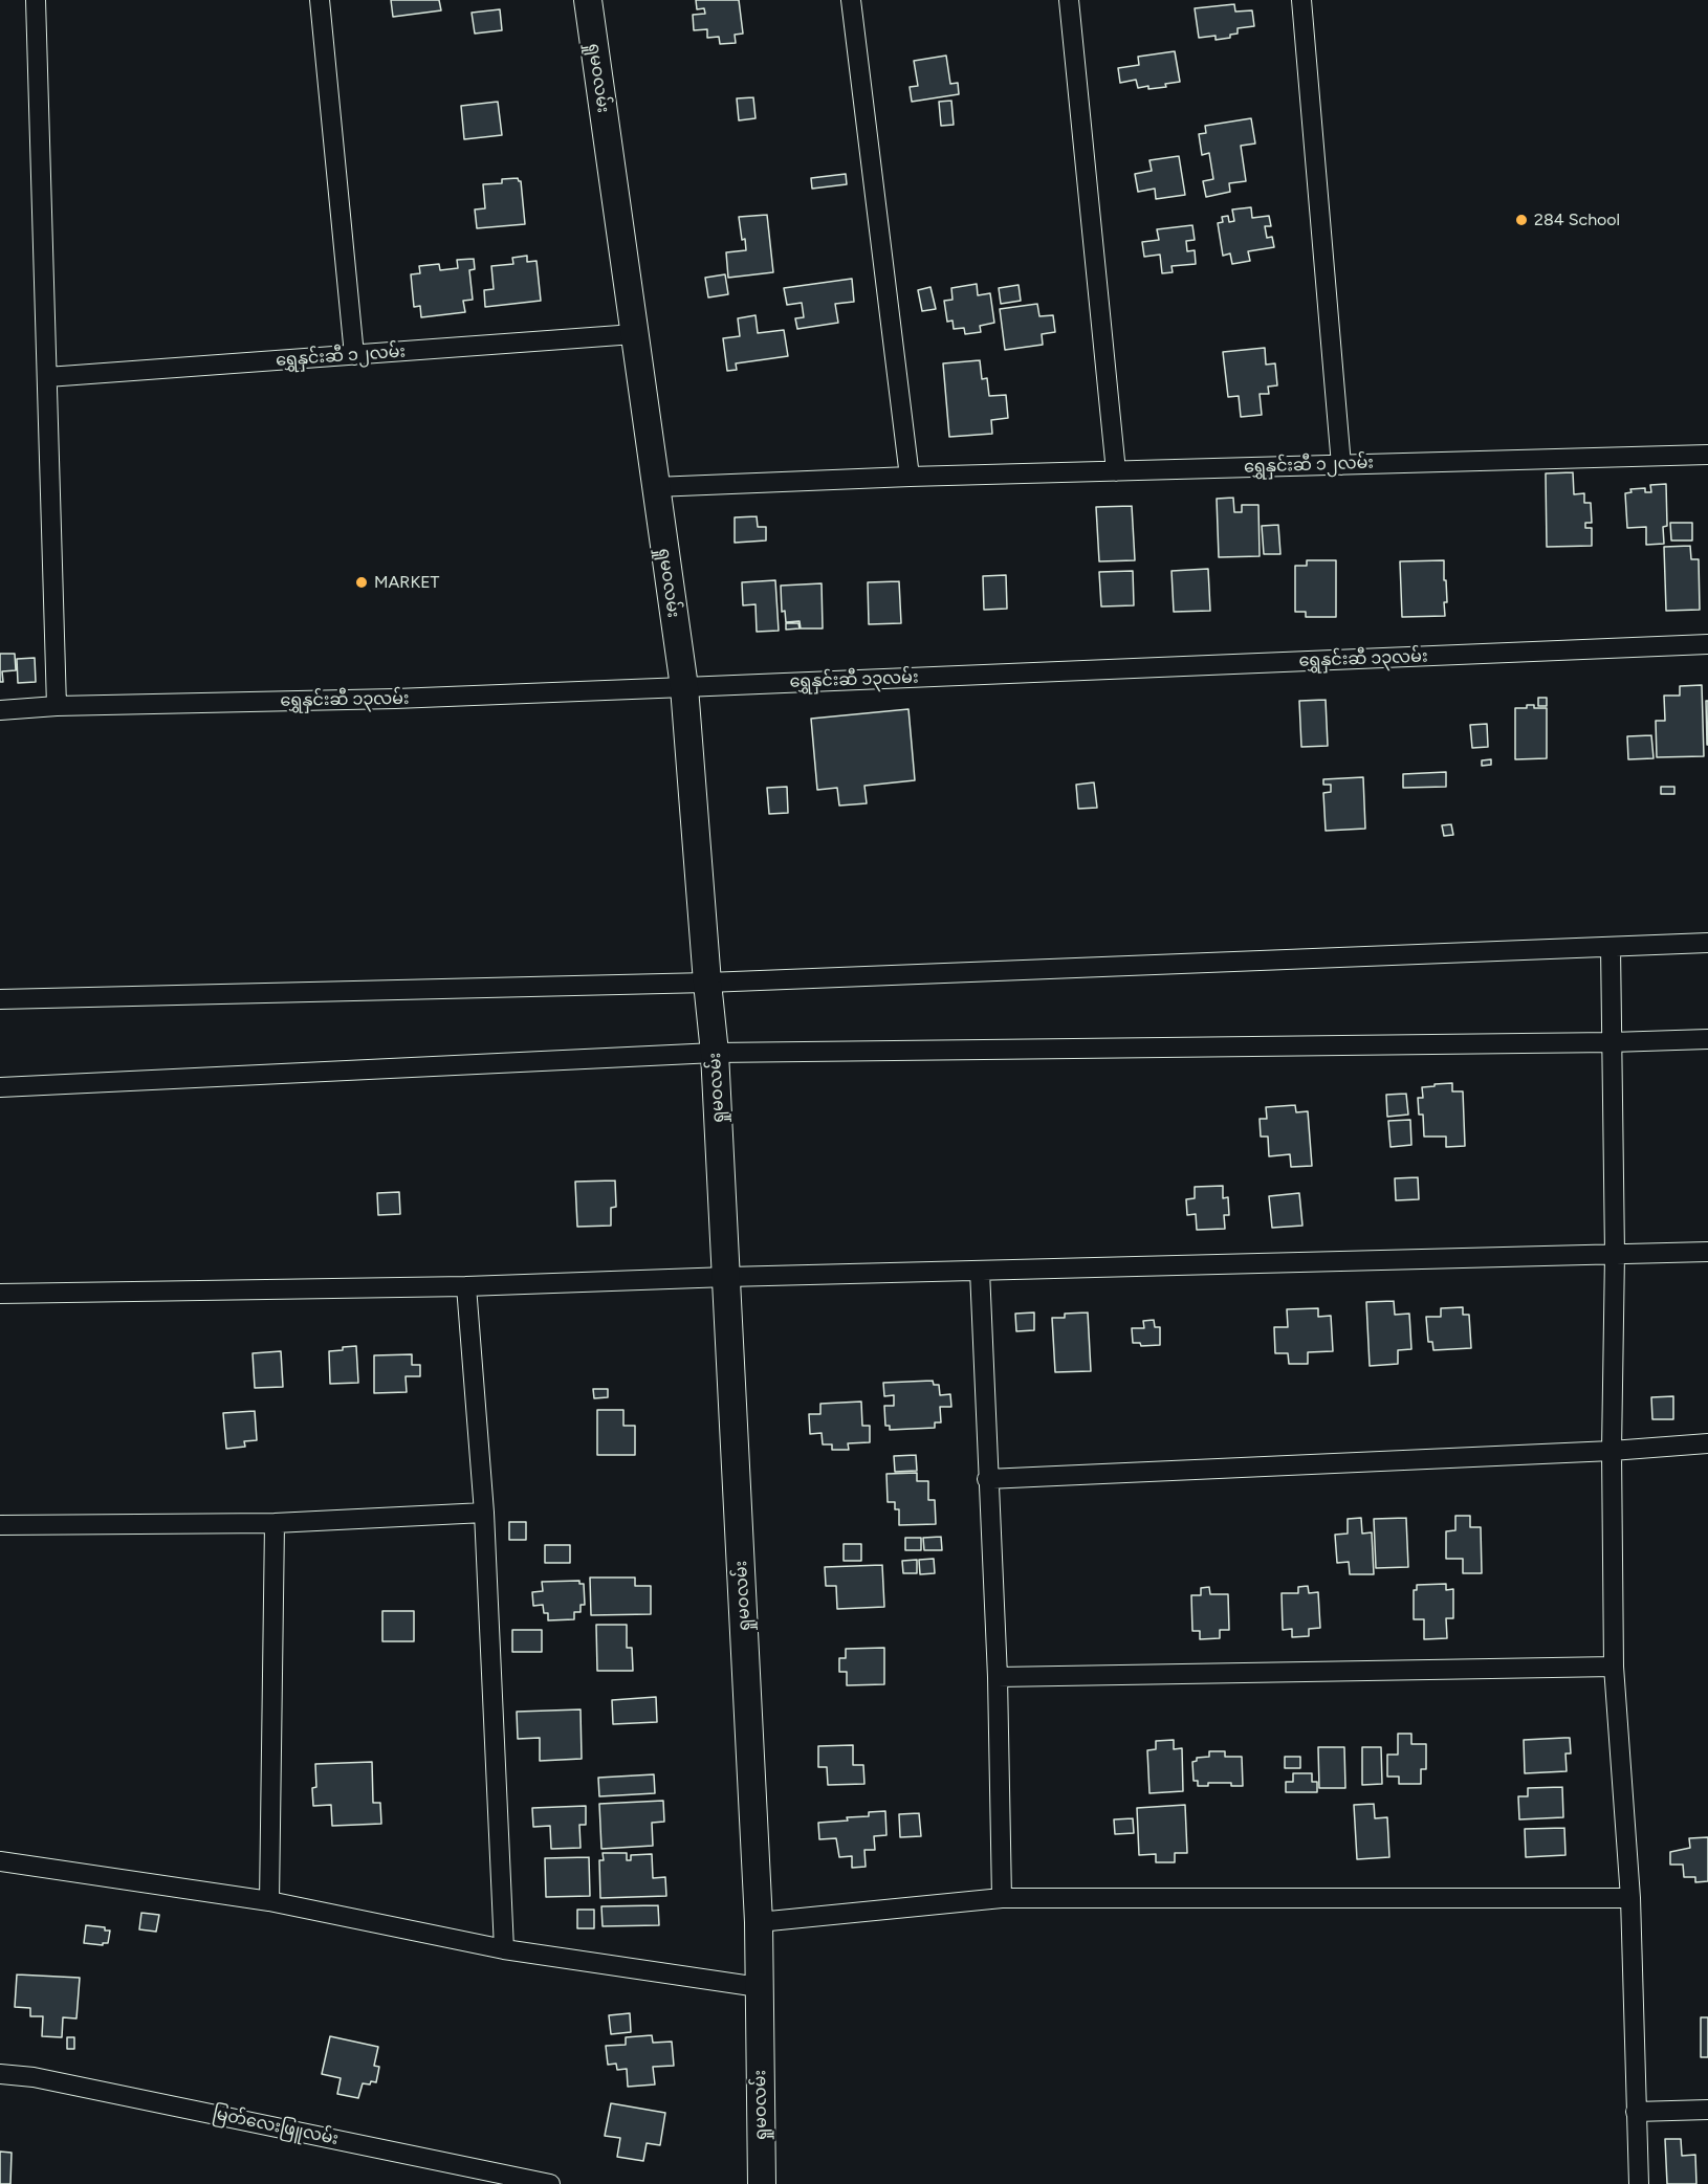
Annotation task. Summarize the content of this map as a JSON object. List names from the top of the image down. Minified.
{"streets":{"street":["ရှုမဝလမ်း","ရွှေနှင်းဆီ ၁၂လမ်း","ရွှေနှင်းဆီ ၁၃လမ်း","မြတ်လေးဖြူလမ်း"]},"crossings":[["ရှုမဝလမ်း","ရွှေနှင်းဆီ ၁၂လမ်း"],["ရှုမဝလမ်း","ရွှေနှင်းဆီ ၁၃လမ်း"]],"places":["284 School","MARKET"]}
